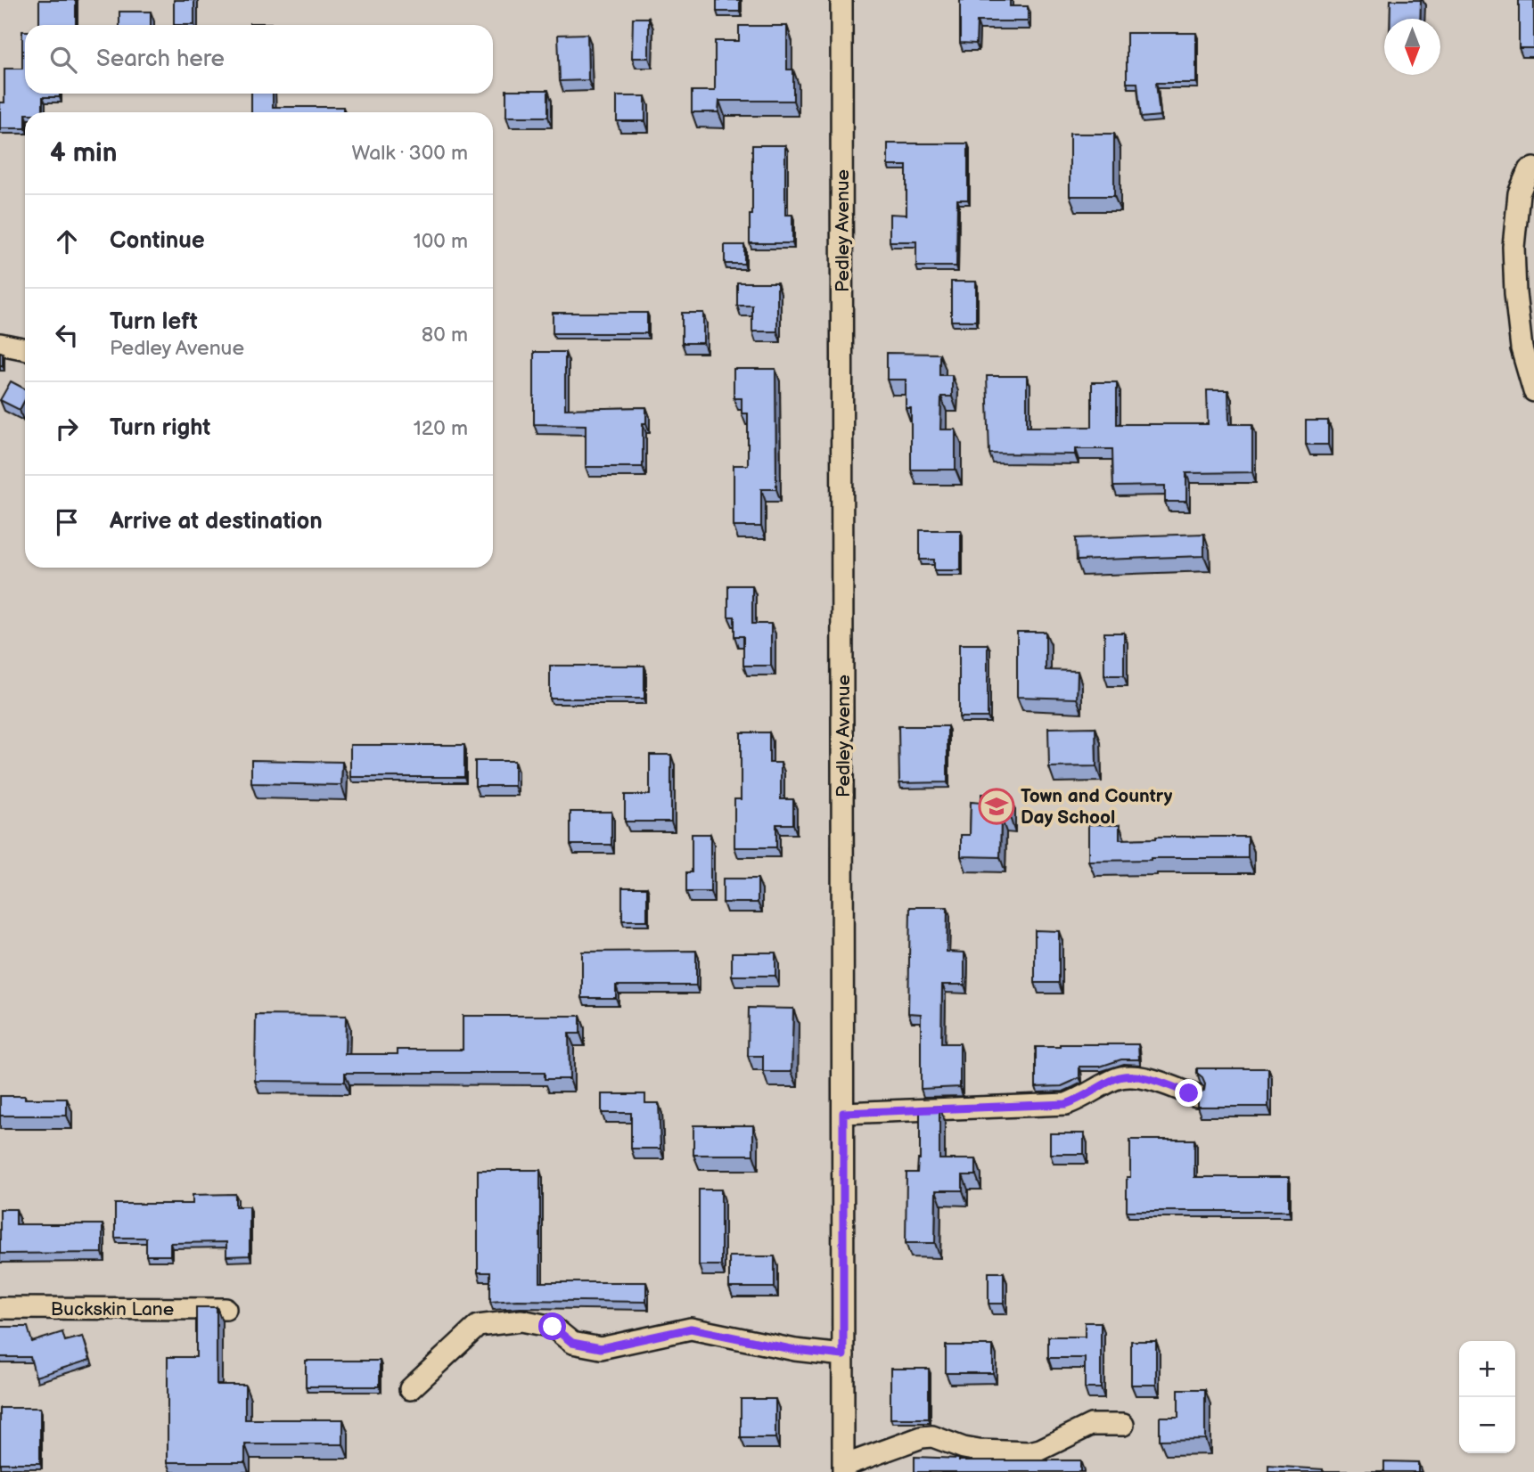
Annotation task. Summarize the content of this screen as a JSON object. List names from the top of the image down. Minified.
{"streets":{"street":["Pedley Avenue","Buckskin Lane"]},"places":{"school or university":["Town and Country Day School"]},"north":"bottom","page":{"search":"Search here","heading":["4 min","Walk · 300 m"],"list":[["Continue","100 m"],["Turn left","Pedley Avenue","80 m"],["Turn right","120 m"],"Arrive at destination"],"map_buttons":["+","−"]}}
